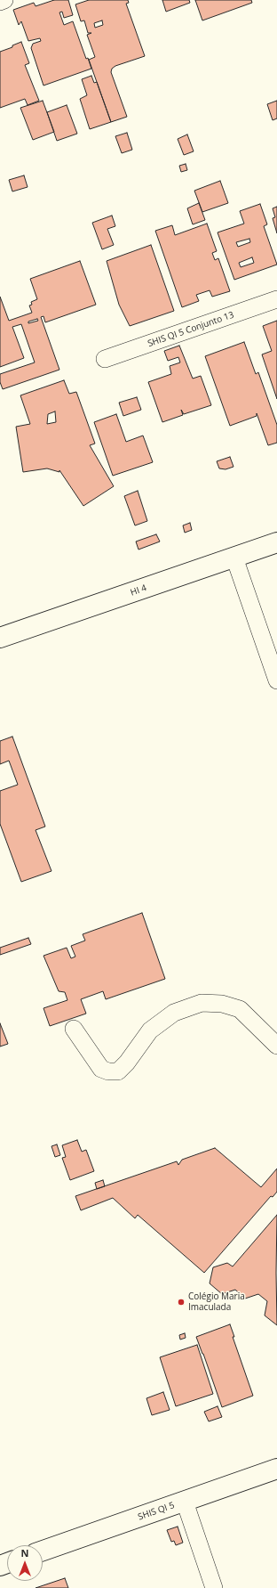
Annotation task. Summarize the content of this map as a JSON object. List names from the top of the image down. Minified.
{"streets":{"street":["SHIS QI 5 Conjunto 13","HI 4","SHIS QI 5"]},"places":["Colégio Maria Imaculada"],"north":"top"}
